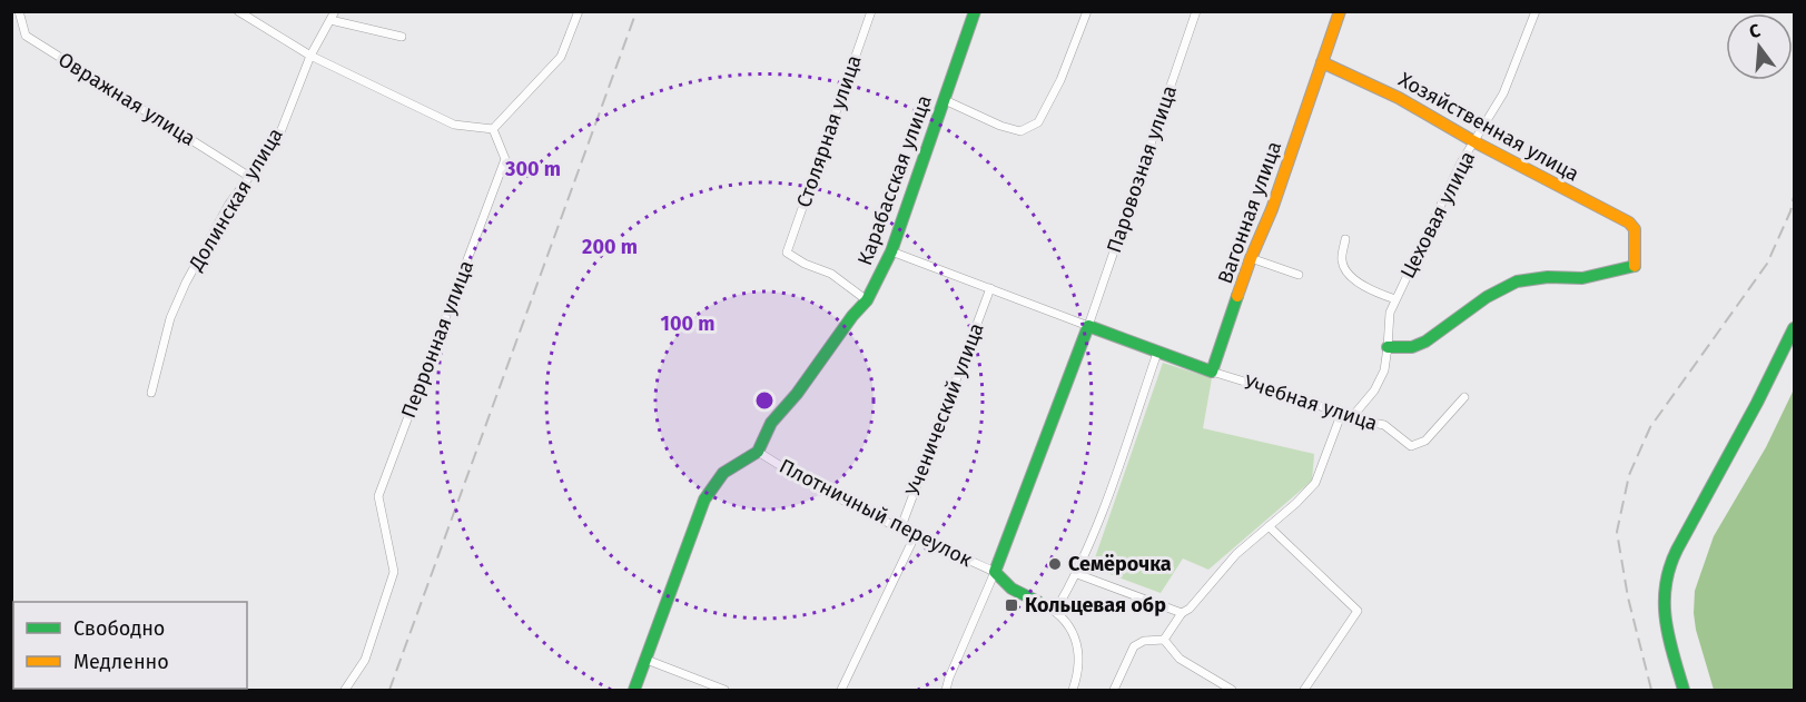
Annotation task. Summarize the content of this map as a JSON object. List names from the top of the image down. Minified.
{"streets":{"street":["Овражная улица","Хозяйственная улица","Столярная улица","Паровозная улица","Карабасская улица","Долинская улица","Вагонная улица","Цеховая улица","Перронная улица","Учебная улица","Ученический улица","Плотничный переулок"]},"crossings":[["Овражная улица","Долинская улица"],["Хозяйственная улица","Вагонная улица"],["Хозяйственная улица","Цеховая улица"],["Столярная улица","Карабасская улица"],["Карабасская улица","Плотничный переулок"],["Вагонная улица","Учебная улица"],["Цеховая улица","Учебная улица"],["Ученический улица","Плотничный переулок"]],"places":{"other":["Семёрочка"],"transit":["Кольцевая обр"]},"legend":["Свободно","Медленно"],"north":"top","rings":["300 m","200 m","100 m"]}
